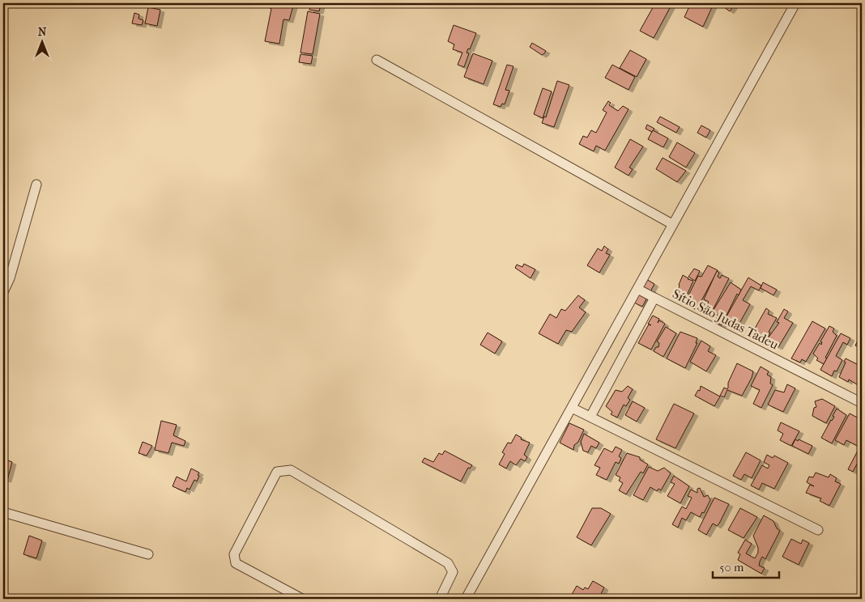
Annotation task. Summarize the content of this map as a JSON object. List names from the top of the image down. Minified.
{"streets":{"street":["Sítio São Judas Tadeu"]},"scale_bar":"50 m","north":"top"}
